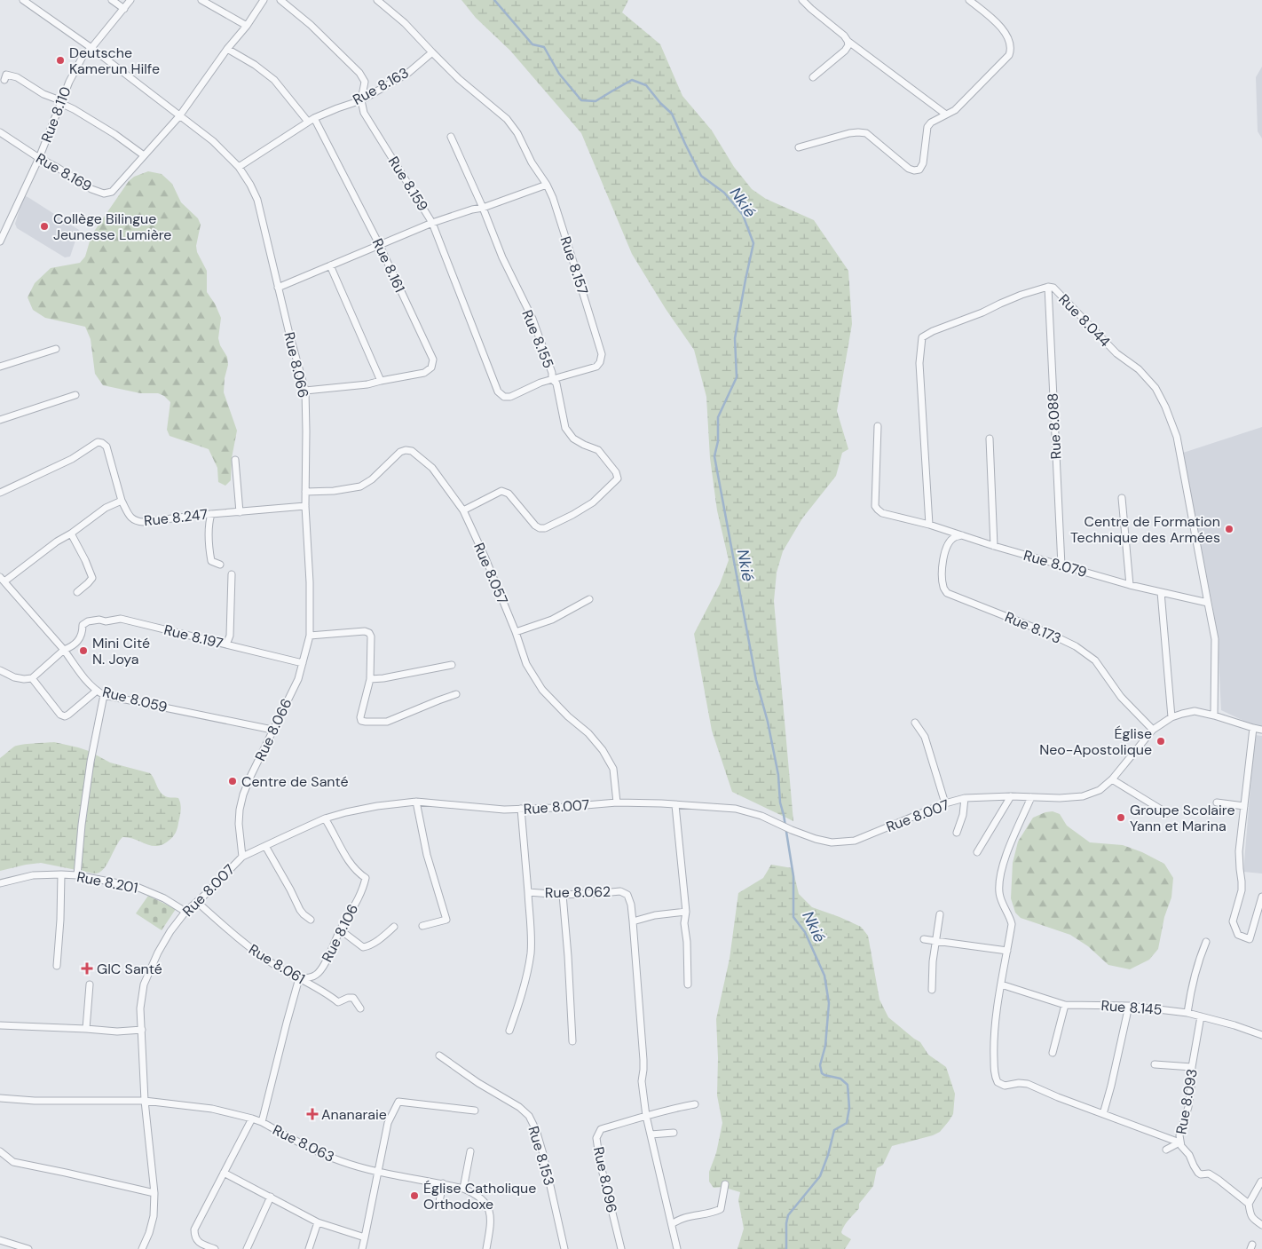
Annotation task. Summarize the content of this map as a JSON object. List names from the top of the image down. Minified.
{"streets":{"street":["Rue 8.163","Rue 8.110","Rue 8.169","Rue 8.159","Rue 8.161","Rue 8.157","Rue 8.044","Rue 8.155","Rue 8.066","Rue 8.088","Rue 8.247","Rue 8.079","Rue 8.057","Rue 8.173","Rue 8.197","Rue 8.059","Rue 8.007","Rue 8.201","Rue 8.062","Rue 8.106","Rue 8.061","Rue 8.145","Rue 8.093","Rue 8.063","Rue 8.153","Rue 8.096"]},"crossings":[["Rue 8.163","Rue 8.159"],["Rue 8.163","Rue 8.161"],["Rue 8.163","Rue 8.066"],["Rue 8.110","Rue 8.169"],["Rue 8.110","Rue 8.066"],["Rue 8.169","Rue 8.066"],["Rue 8.159","Rue 8.157"],["Rue 8.159","Rue 8.155"],["Rue 8.157","Rue 8.155"],["Rue 8.044","Rue 8.088"],["Rue 8.044","Rue 8.079"],["Rue 8.155","Rue 8.057"],["Rue 8.066","Rue 8.247"],["Rue 8.066","Rue 8.057"],["Rue 8.066","Rue 8.197"],["Rue 8.066","Rue 8.059"],["Rue 8.066","Rue 8.007"],["Rue 8.088","Rue 8.079"],["Rue 8.079","Rue 8.173"],["Rue 8.057","Rue 8.007"],["Rue 8.173","Rue 8.007"],["Rue 8.197","Rue 8.059"],["Rue 8.007","Rue 8.201"],["Rue 8.007","Rue 8.062"],["Rue 8.007","Rue 8.106"],["Rue 8.007","Rue 8.061"],["Rue 8.007","Rue 8.063"],["Rue 8.106","Rue 8.061"],["Rue 8.145","Rue 8.093"]],"water":["Nkié"],"places":{"other":["Deutsche Kamerun Hilfe","Collège Bilingue Jeunesse Lumière","Centre de Formation Technique des Armées","Mini Cité N. Joya","Église Neo-Apostolique","Centre de Santé","Groupe Scolaire Yann et Marina","Église Catholique Orthodoxe"],"health":["GIC Santé","Ananaraie"]}}
